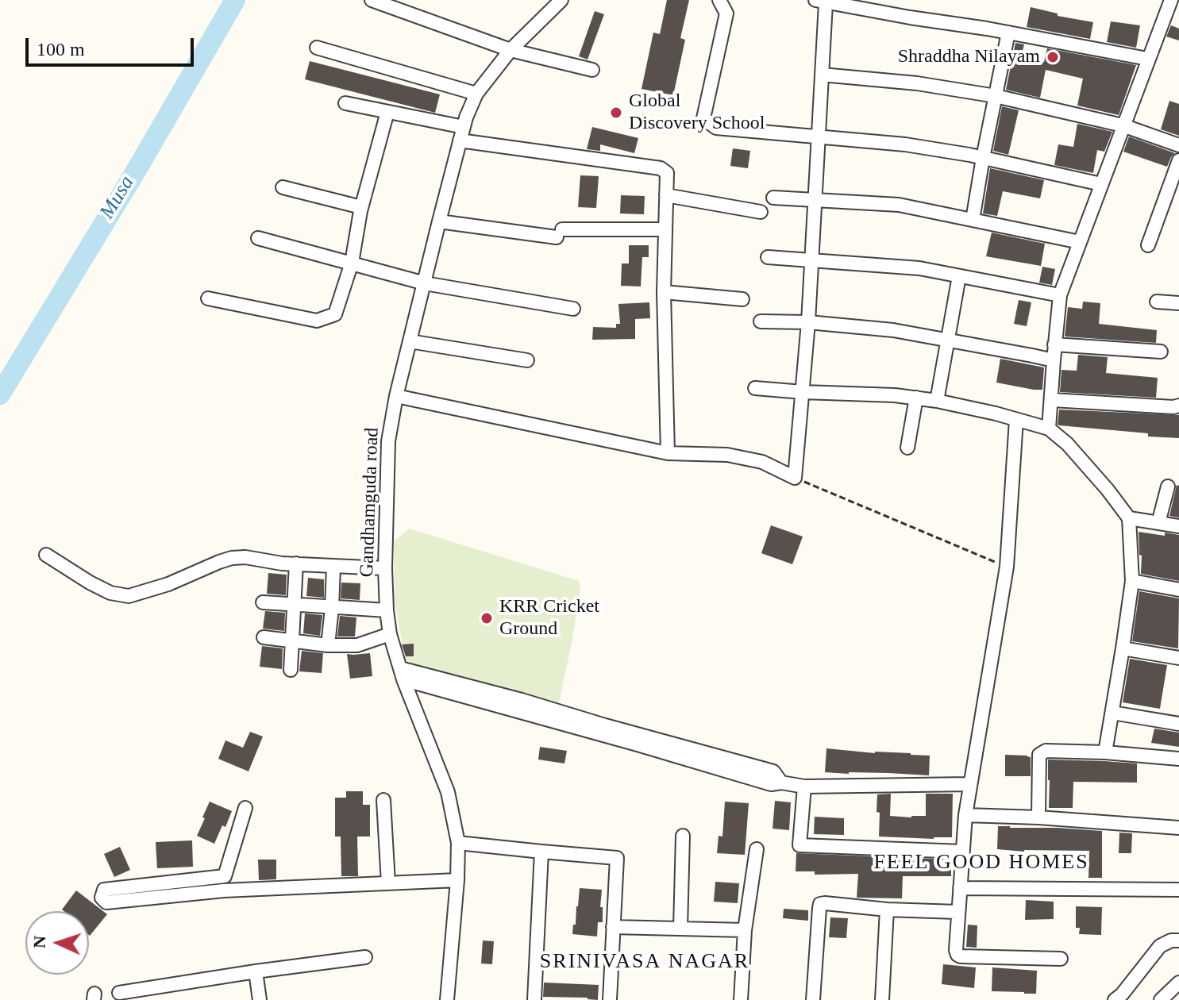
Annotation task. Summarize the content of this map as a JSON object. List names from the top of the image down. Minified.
{"streets":{"street":["Gandhamguda road"]},"districts":["FEEL GOOD HOMES","SRINIVASA NAGAR"],"water":["Musa"],"places":["Shraddha Nilayam","Global Discovery School","KRR Cricket Ground"],"scale_bar":"100 m","north":"left"}
